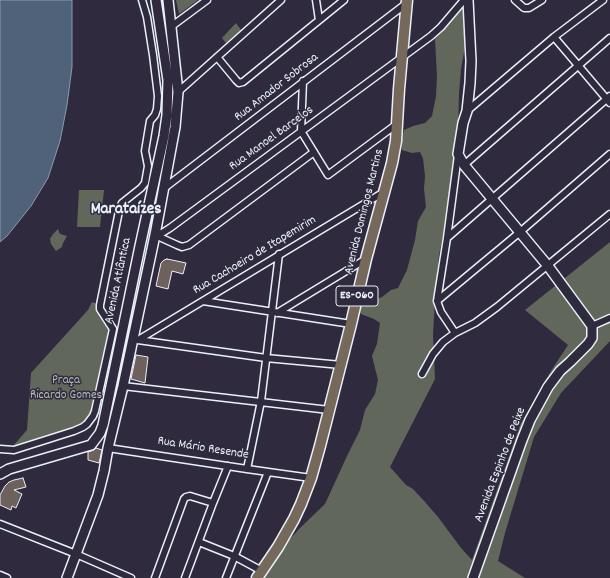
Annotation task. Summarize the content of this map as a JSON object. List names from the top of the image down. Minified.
{"streets":{"main road":["Avenida Domingos Martins","ES-060"],"street":["Rua Amador Sobrosa","Rua Manoel Barcelos","Rua Cachoeiro de Itapemirim","Avenida Atlântica","Rua Mário Resende","Avenida Espinho de Peixe"]},"crossings":[["Rua Amador Sobrosa","Avenida Domingos Martins"],["Rua Amador Sobrosa","Avenida Atlântica"],["Rua Manoel Barcelos","Avenida Domingos Martins"],["Rua Manoel Barcelos","Avenida Atlântica"],["Avenida Domingos Martins","Rua Cachoeiro de Itapemirim"],["Avenida Domingos Martins","Rua Mário Resende"],["Rua Cachoeiro de Itapemirim","Avenida Atlântica"],["Avenida Atlântica","Rua Mário Resende"]],"districts":["Marataízes"],"parks":["Praça Ricardo Gomes"]}
